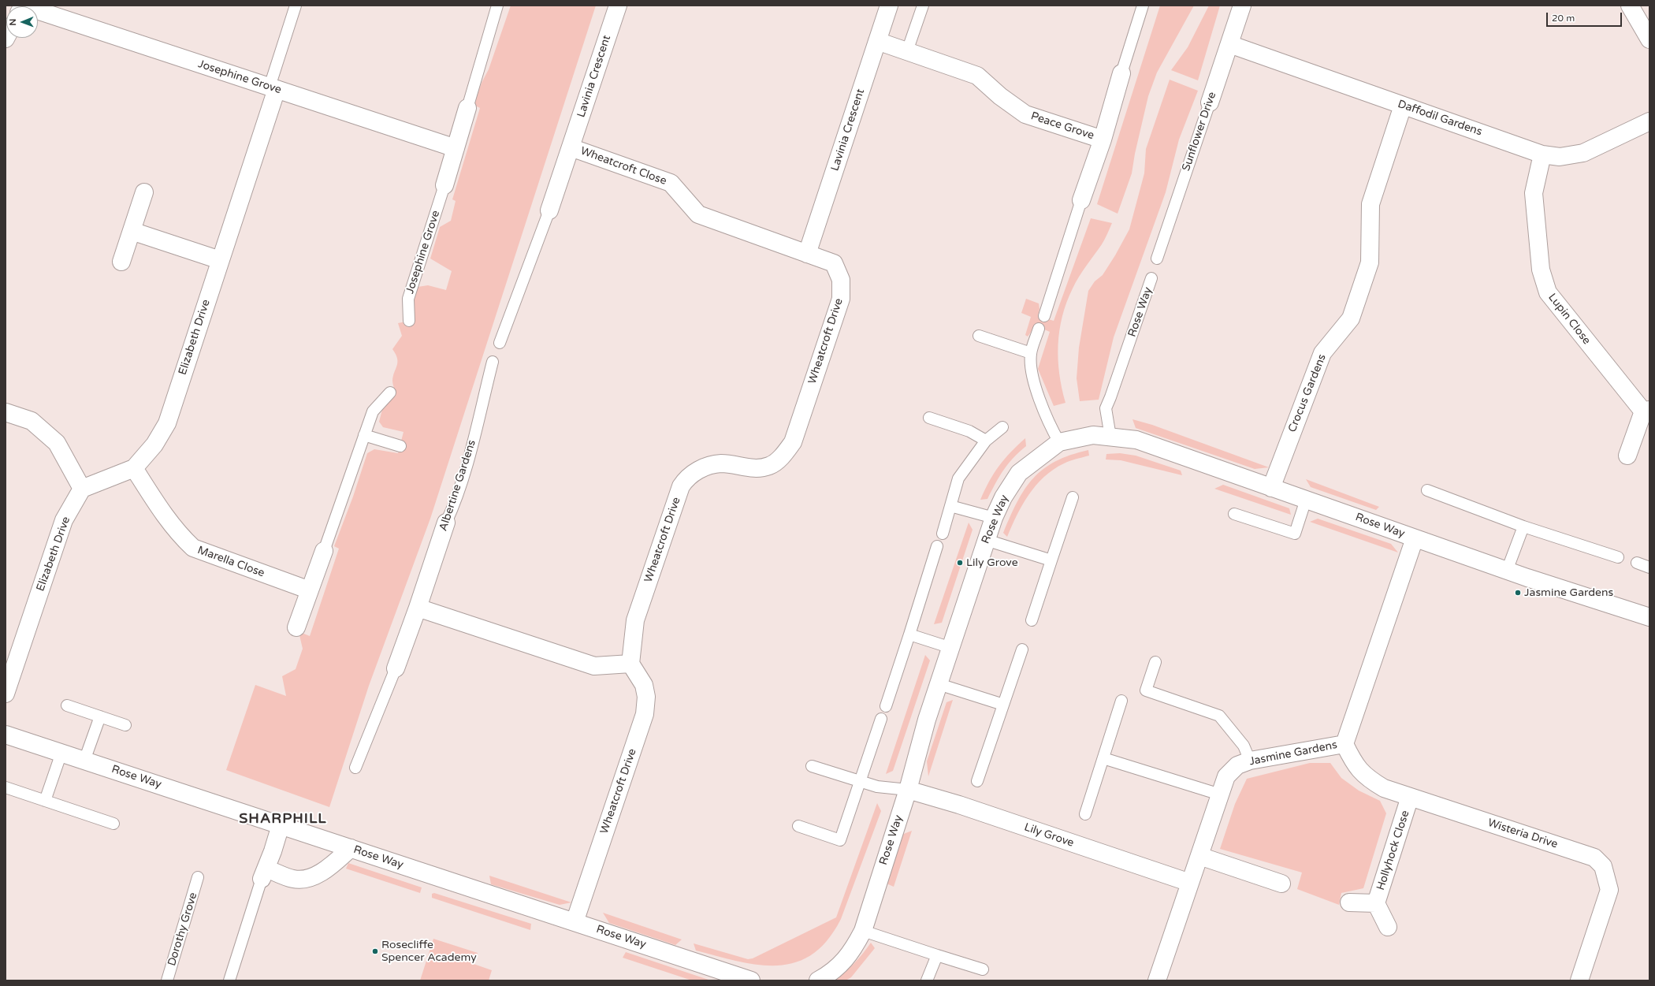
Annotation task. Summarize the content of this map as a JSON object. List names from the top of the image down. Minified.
{"streets":{"street":["Lavinia Crescent","Josephine Grove","Daffodil Gardens","Peace Grove","Sunflower Drive","Wheatcroft Close","Rose Way","Lupin Close","Elizabeth Drive","Wheatcroft Drive","Crocus Gardens","Albertine Gardens","Marella Close","Jasmine Gardens","Wisteria Drive","Lily Grove","Hollyhock Close"],"lane":["Dorothy Grove"]},"crossings":[["Lavinia Crescent","Peace Grove"],["Lavinia Crescent","Wheatcroft Close"],["Lavinia Crescent","Wheatcroft Drive"],["Josephine Grove","Elizabeth Drive"],["Daffodil Gardens","Sunflower Drive"],["Daffodil Gardens","Lupin Close"],["Daffodil Gardens","Crocus Gardens"],["Wheatcroft Close","Wheatcroft Drive"],["Rose Way","Wheatcroft Drive"],["Rose Way","Crocus Gardens"],["Rose Way","Jasmine Gardens"],["Rose Way","Lily Grove"],["Elizabeth Drive","Marella Close"],["Jasmine Gardens","Wisteria Drive"],["Jasmine Gardens","Lily Grove"],["Wisteria Drive","Hollyhock Close"]],"districts":["SHARPHILL"],"places":["Lily Grove","Jasmine Gardens","Rosecliffe Spencer Academy"],"scale_bar":"20 m","north":"left"}
